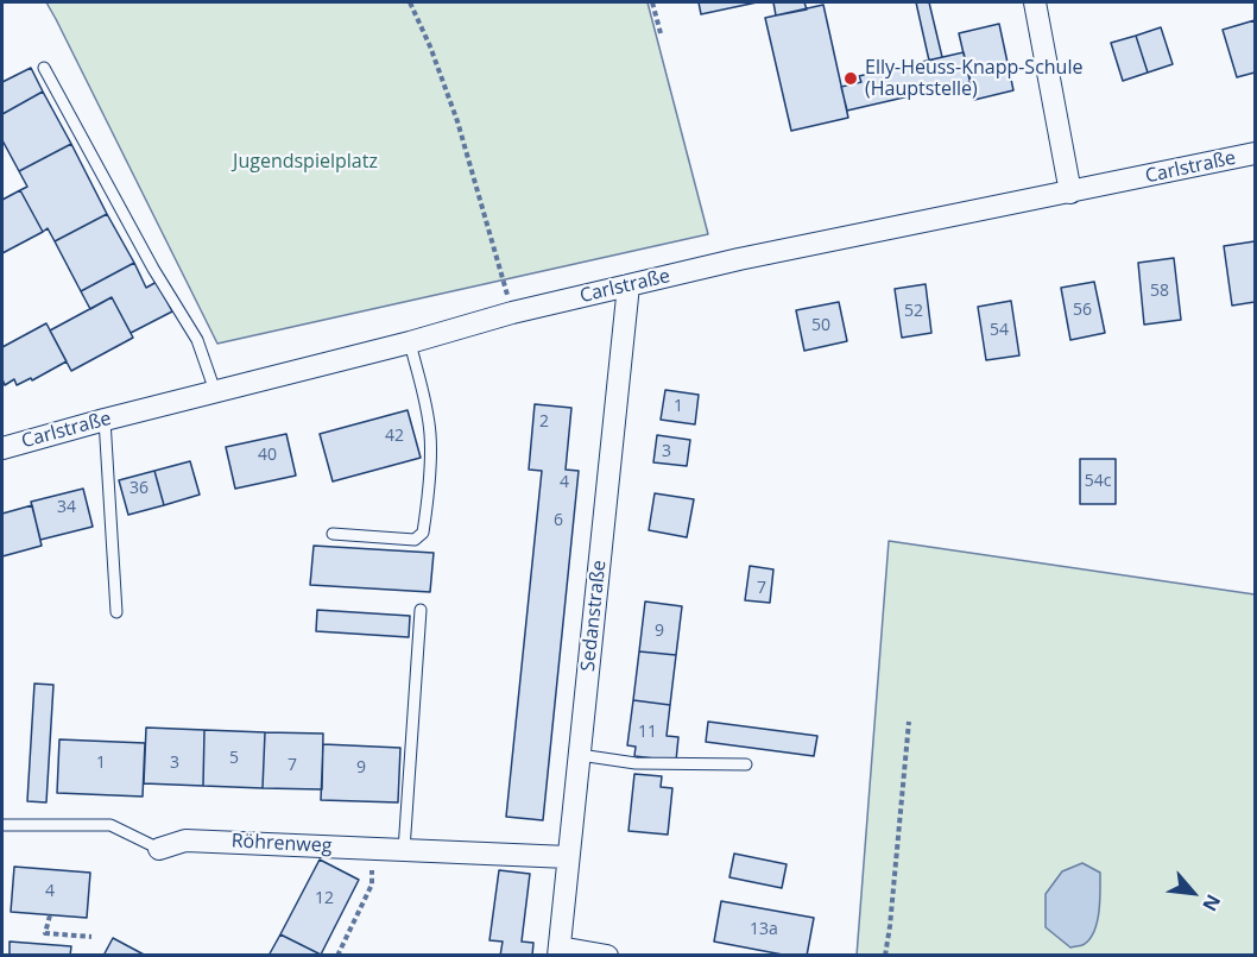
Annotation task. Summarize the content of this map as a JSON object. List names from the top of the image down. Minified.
{"streets":{"street":["Carlstraße","Sedanstraße","Röhrenweg"]},"crossings":[["Carlstraße","Sedanstraße"],["Sedanstraße","Röhrenweg"]],"parks":["Jugendspielplatz"],"places":["Elly-Heuss-Knapp-Schule (Hauptstelle)"],"house_numbers":["58","56","52","50","54","1","2","42","3","40","54c","4","36","34","6","7","9","11","5","1","3","7","9","4","12","13a"],"north":"bottom right"}
